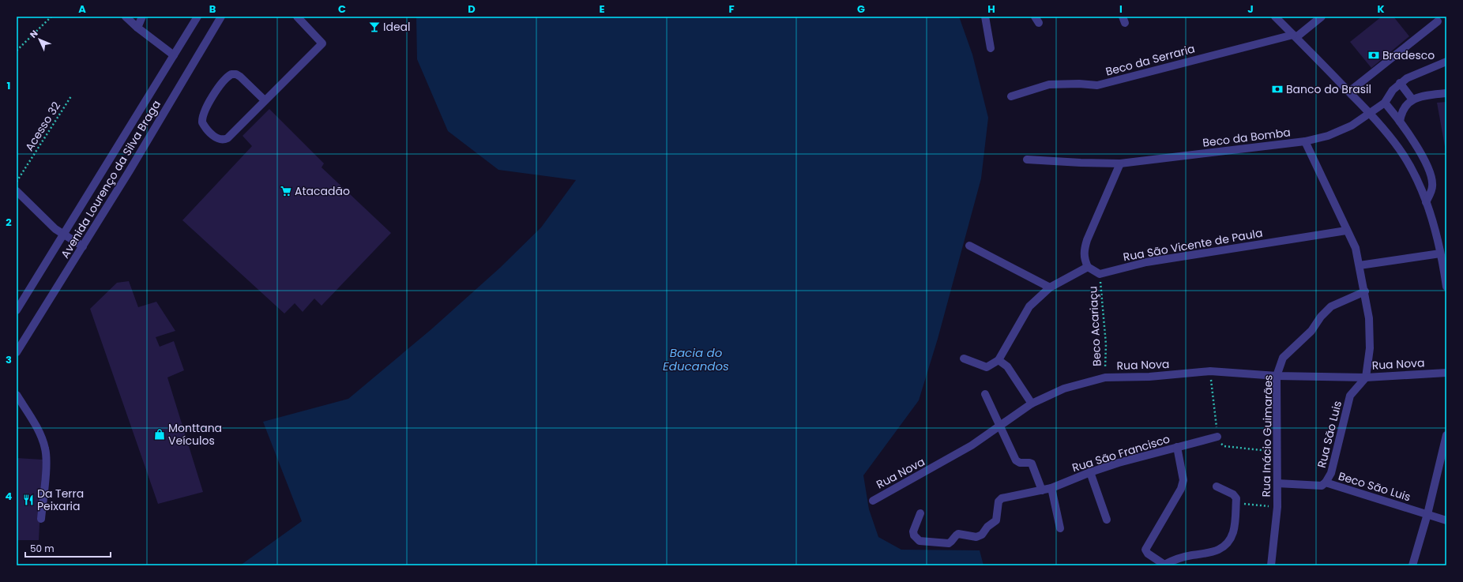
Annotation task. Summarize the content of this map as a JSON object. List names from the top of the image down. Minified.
{"streets":{"street":["Beco da Serraria","Beco da Bomba","Avenida Lourenço da Silva Braga","Rua São Vicente de Paula","Rua Nova","Rua São Luis","Rua Inácio Guimarães","Rua São Francisco","Beco São Luis"],"path":["Acesso 32","Beco Acariaçu"]},"crossings":[["Rua São Vicente de Paula","Beco Acariaçu"],["Beco Acariaçu","Rua Nova"],["Rua Nova","Rua São Luis"],["Rua Nova","Rua Inácio Guimarães"],["Rua São Luis","Beco São Luis"],["Rua Inácio Guimarães","Beco São Luis"]],"water":["Bacia do Educandos"],"places":{"bar":["Ideal"],"bank":["Bradesco","Banco do Brasil"],"supermarket":["Atacadão"],"shop":["Monttana Veículos"],"restaurant":["Da Terra Peixaria"]},"scale_bar":"50 m","north":"top left","grid":{"columns":["A","B","C","D","E","F","G","H","I","J","K"],"rows":["1","2","3","4"]}}
